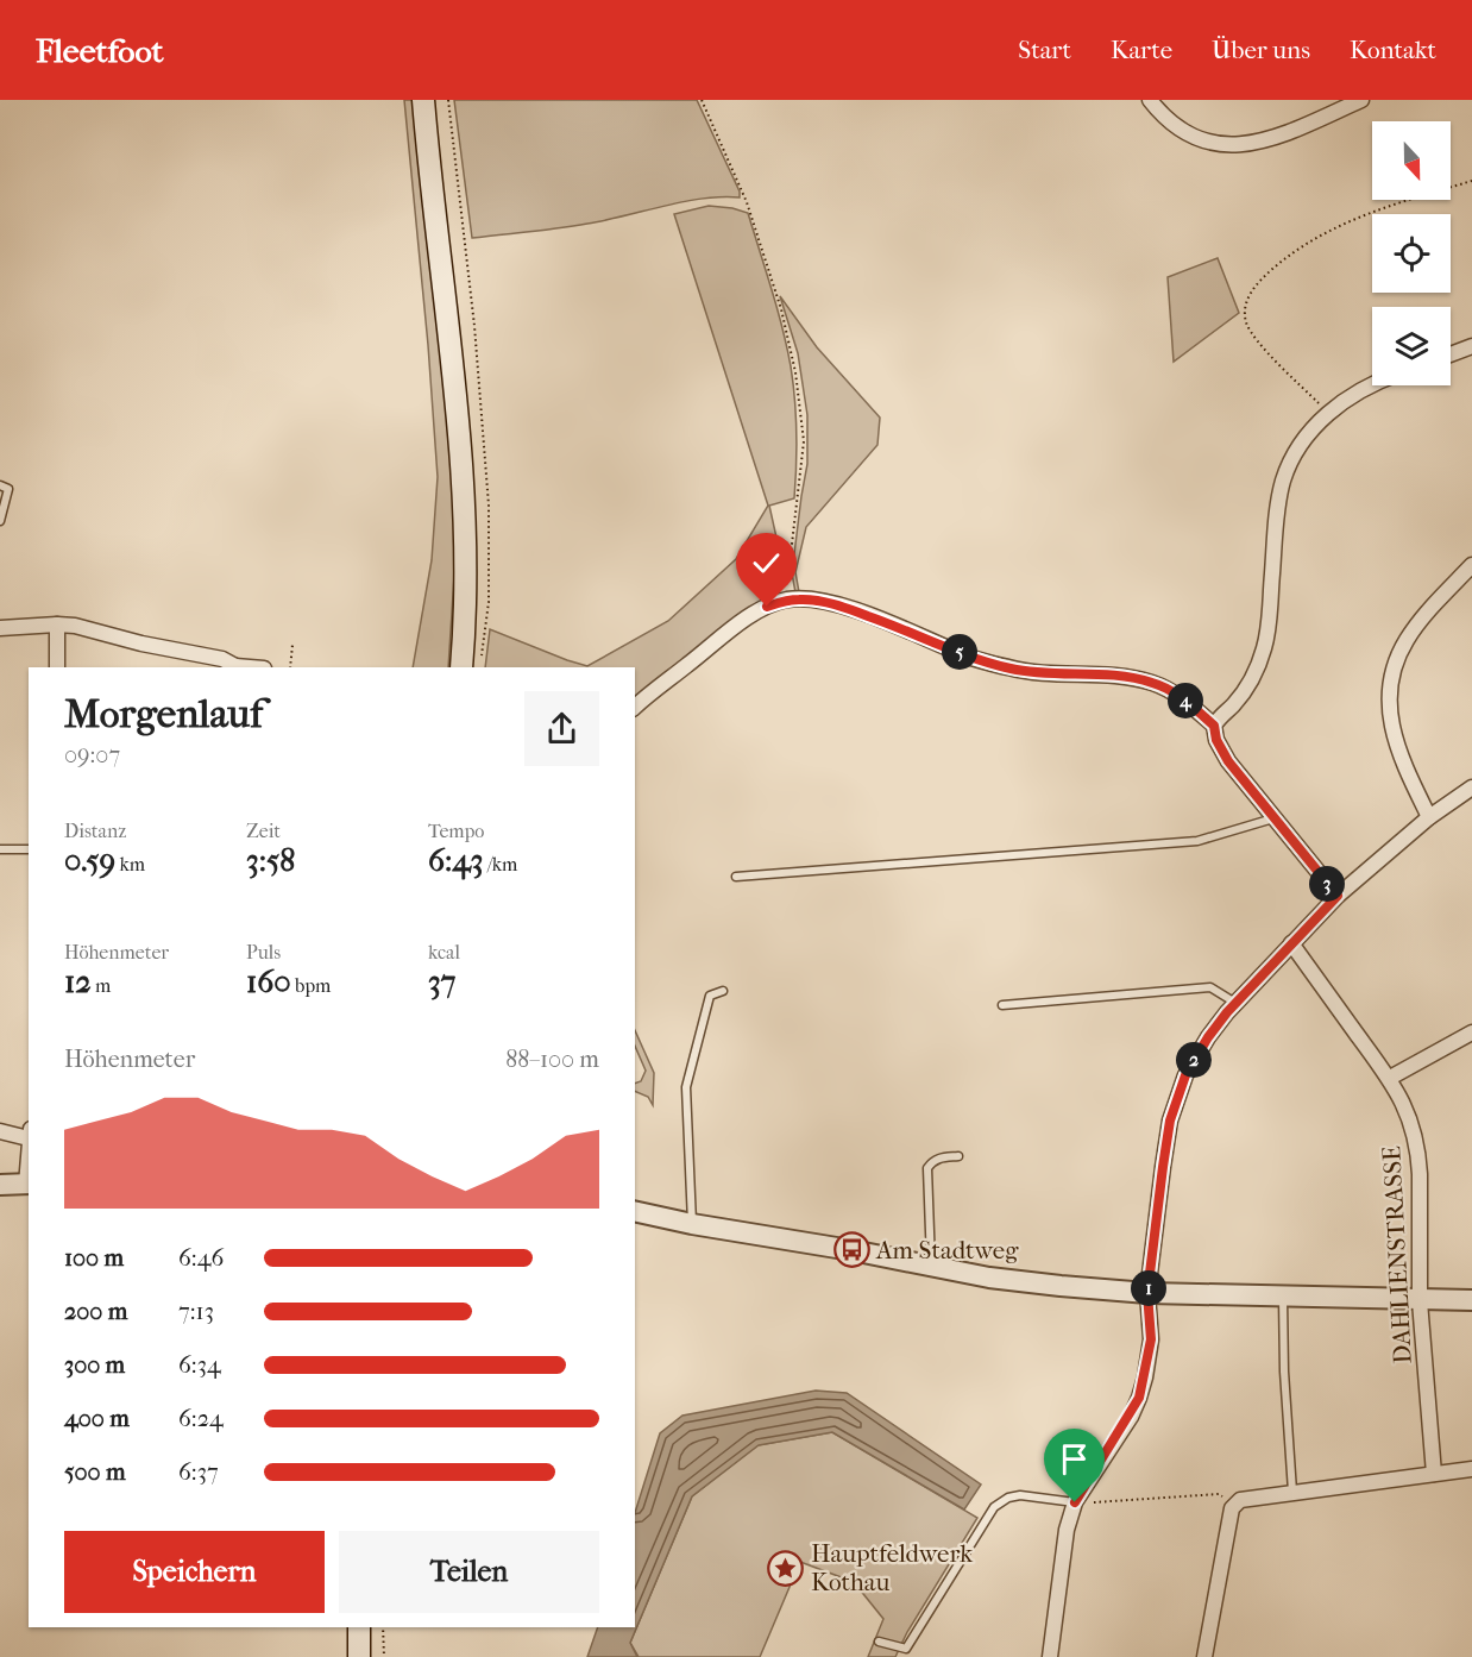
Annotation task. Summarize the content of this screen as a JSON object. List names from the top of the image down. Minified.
{"streets":{"street":["DAHLIENSTRASSE"]},"places":{"bus stop":["Am Stadtweg"],"place":["Hauptfeldwerk Kothau"]},"north":"bottom","page":{"header":"Fleetfoot","nav":["Start","Karte","Über uns","Kontakt"],"pins":["5","4","3","2","1"],"heading":["Morgenlauf","09:07"],"stats":[["Distanz","0.59 km"],["Zeit","3:58"],["Tempo","6:43 /km"],["Höhenmeter","12 m"],["Puls","160 bpm"],["kcal","37"]],"chart":["Höhenmeter","88–100 m"],"list":[{"name":"100 m","note":"6:46"},{"name":"200 m","note":"7:13"},{"name":"300 m","note":"6:34"},{"name":"400 m","note":"6:24"},{"name":"500 m","note":"6:37"}],"buttons":["Speichern","Teilen"]}}
